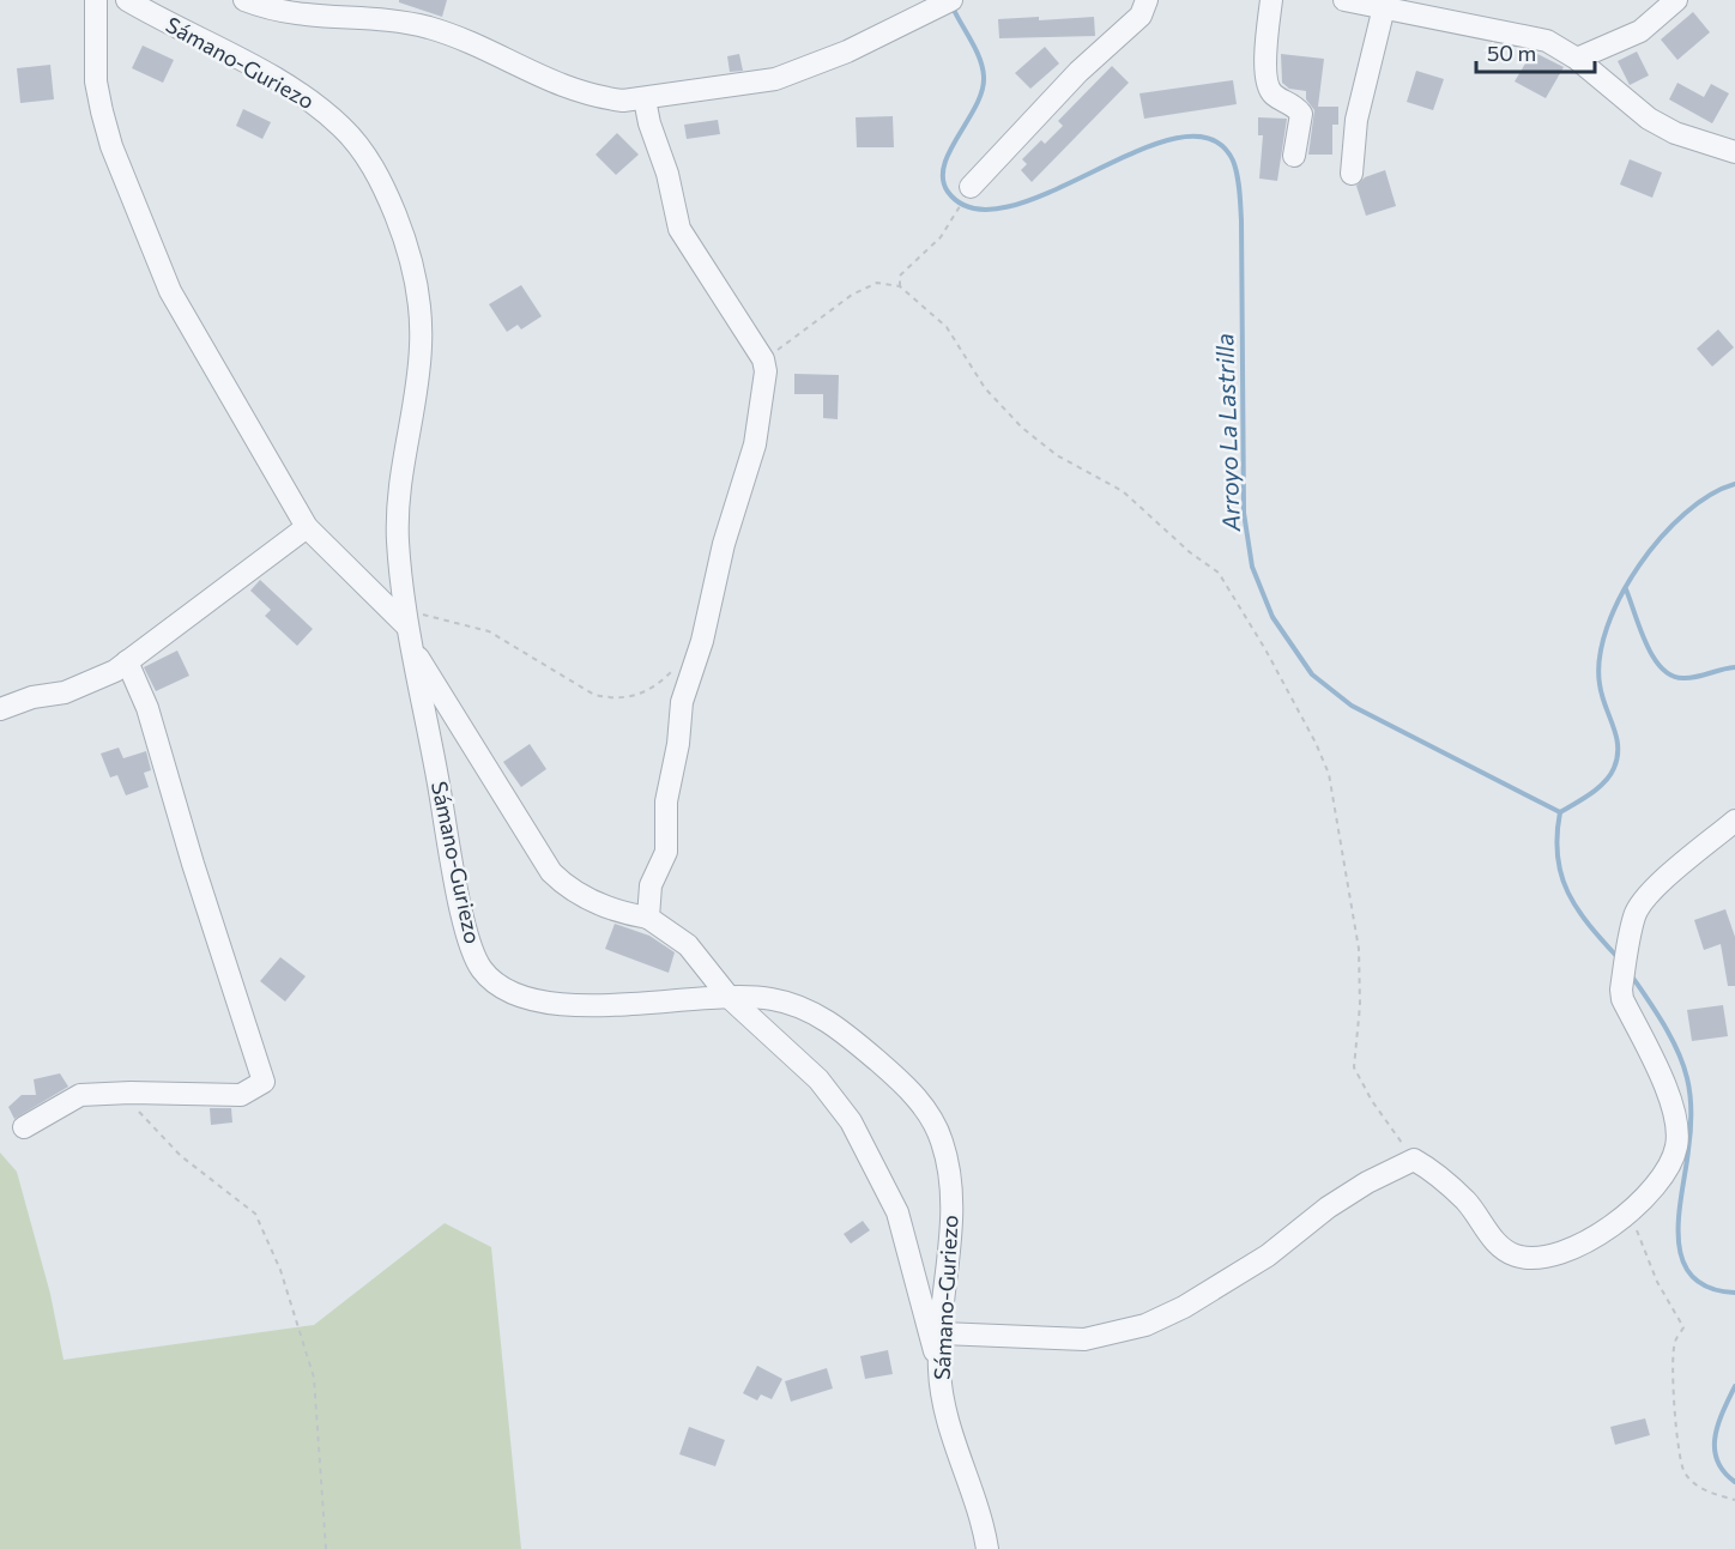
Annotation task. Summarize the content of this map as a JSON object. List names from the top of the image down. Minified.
{"streets":{"street":["Sámano-Guriezo"]},"water":["Arroyo La Lastrilla"],"scale_bar":"50 m"}
